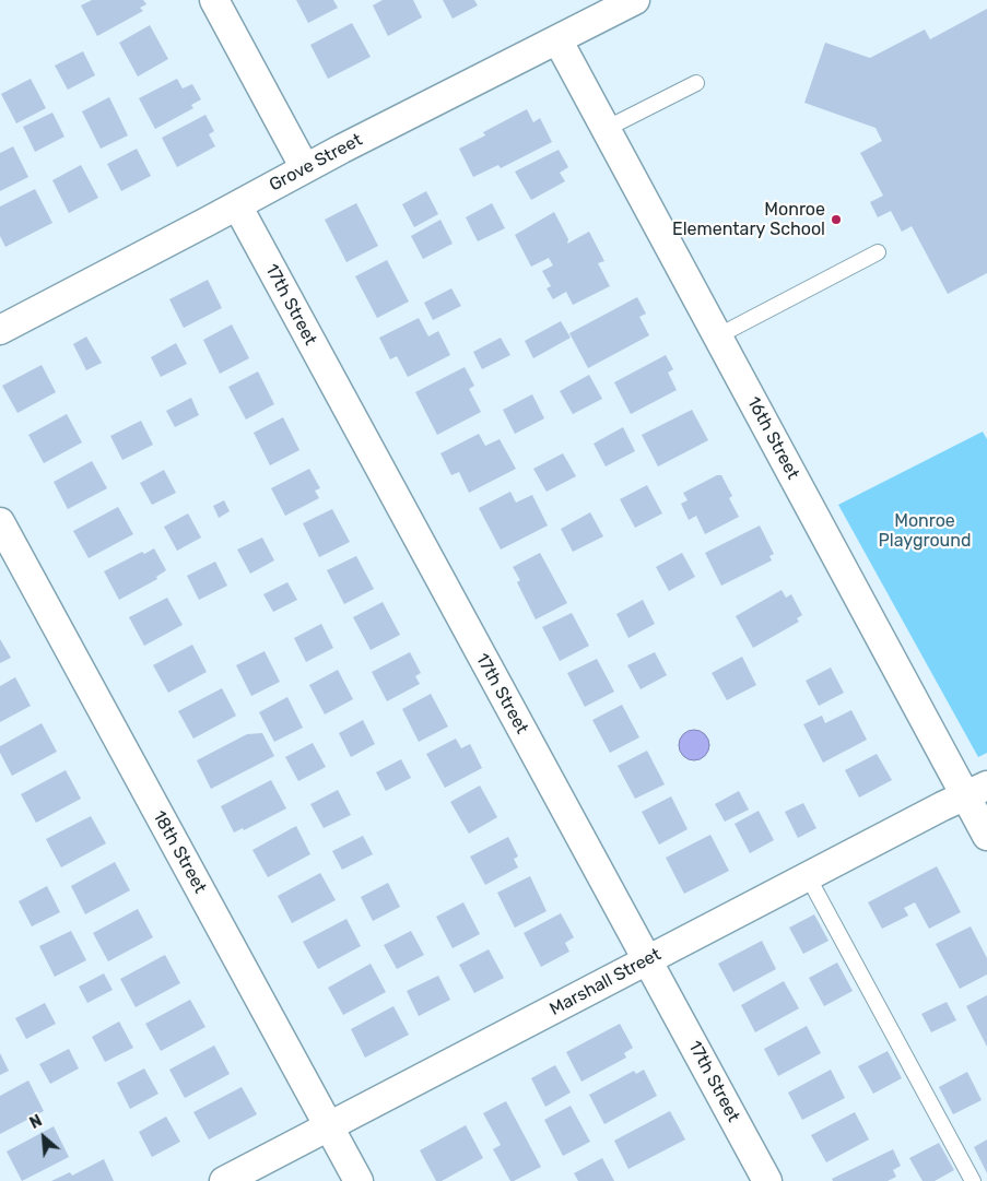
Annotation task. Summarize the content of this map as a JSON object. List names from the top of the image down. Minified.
{"streets":{"street":["Grove Street","17th Street","16th Street","18th Street","Marshall Street"]},"crossings":[["Grove Street","17th Street"],["Grove Street","16th Street"],["17th Street","Marshall Street"],["16th Street","Marshall Street"],["18th Street","Marshall Street"]],"parks":["Monroe Playground"],"places":["Monroe Elementary School"],"north":"top left"}
